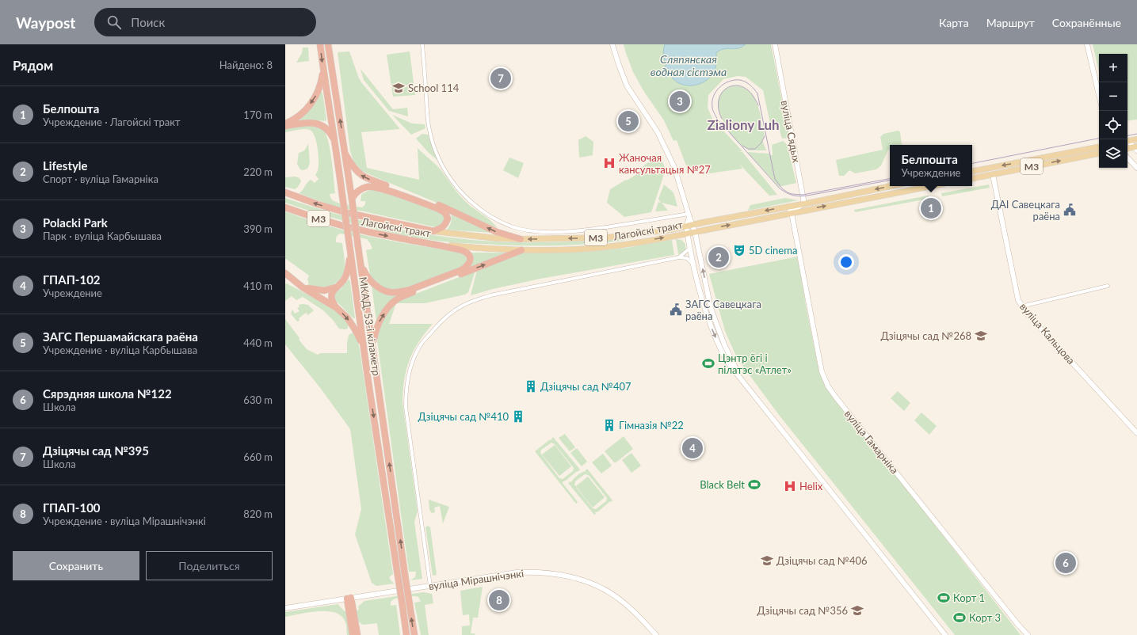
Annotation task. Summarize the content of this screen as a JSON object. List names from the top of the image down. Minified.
{"streets":{"highway":["М3","Лагойскі тракт","МКАД, 53-і кіламетр"],"main road":["вуліца Сядых","вуліца Кальцова","вуліца Гамарніка","вуліца Мірашнічэнкі"]},"crossings":[["вуліца Сядых","Лагойскі тракт"],["М3","вуліца Кальцова"],["Лагойскі тракт","вуліца Гамарніка"]],"districts":["Zialiony Luh"],"water":["Сляпянская водная сістэма"],"places":{"school or university":["School 114","Дзіцячы сад №268","Дзіцячы сад №406","Дзіцячы сад №356"],"hospital":["Жаночая кансультацыя №27","Helix"],"public building":["ДАІ Савецкага раёна","ЗАГС Савецкага раёна"],"theatre":["5D cinema"],"sports":["Цэнтр ёгі і пілатэс «Атлет»","Black Belt","Корт 1","Корт 3"],"building":["Дзіцячы сад №407","Дзіцячы сад №410","Гімназія №22"]},"page":{"header":"Waypost","search":"Поиск","nav":["Карта","Маршрут","Сохранённые"],"heading":["Рядом","Найдено: 8"],"map_buttons":["+","−"],"pins":["7","3","5","1","2","4","6","8"],"list":[{"mark":"1","name":"Белпошта","note":"Учреждение · Лагойскі тракт","value":"170 m"},{"mark":"2","name":"Lifestyle","note":"Спорт · вуліца Гамарніка","value":"220 m"},{"mark":"3","name":"Polacki Park","note":"Парк · вуліца Карбышава","value":"390 m"},{"mark":"4","name":"ГПАП-102","note":"Учреждение","value":"410 m"},{"mark":"5","name":"ЗАГС Першамайскага раёна","note":"Учреждение · вуліца Карбышава","value":"440 m"},{"mark":"6","name":"Сярэдняя школа №122","note":"Школа","value":"630 m"},{"mark":"7","name":"Дзіцячы сад №395","note":"Школа","value":"660 m"},{"mark":"8","name":"ГПАП-100","note":"Учреждение · вуліца Мірашнічэнкі","value":"820 m"}],"popup":["Белпошта","Учреждение"],"buttons":["Сохранить","Поделиться"]}}
